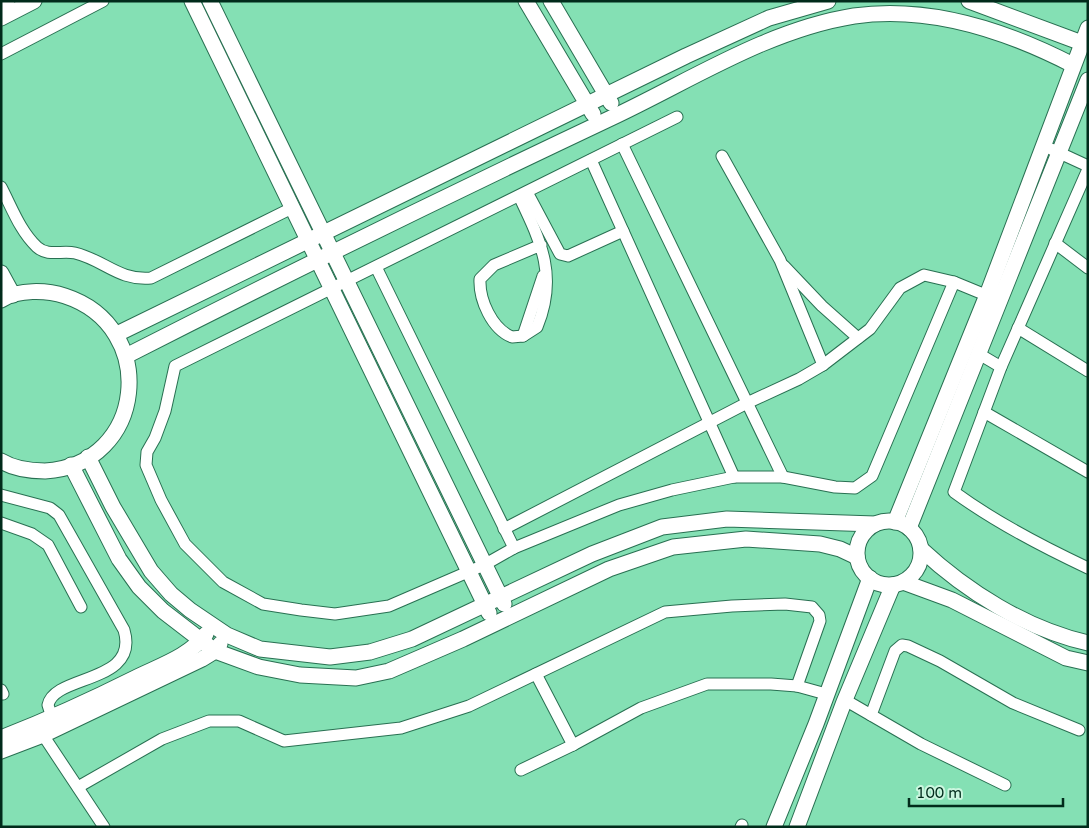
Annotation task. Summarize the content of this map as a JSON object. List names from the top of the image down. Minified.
{"scale_bar":"100 m"}
